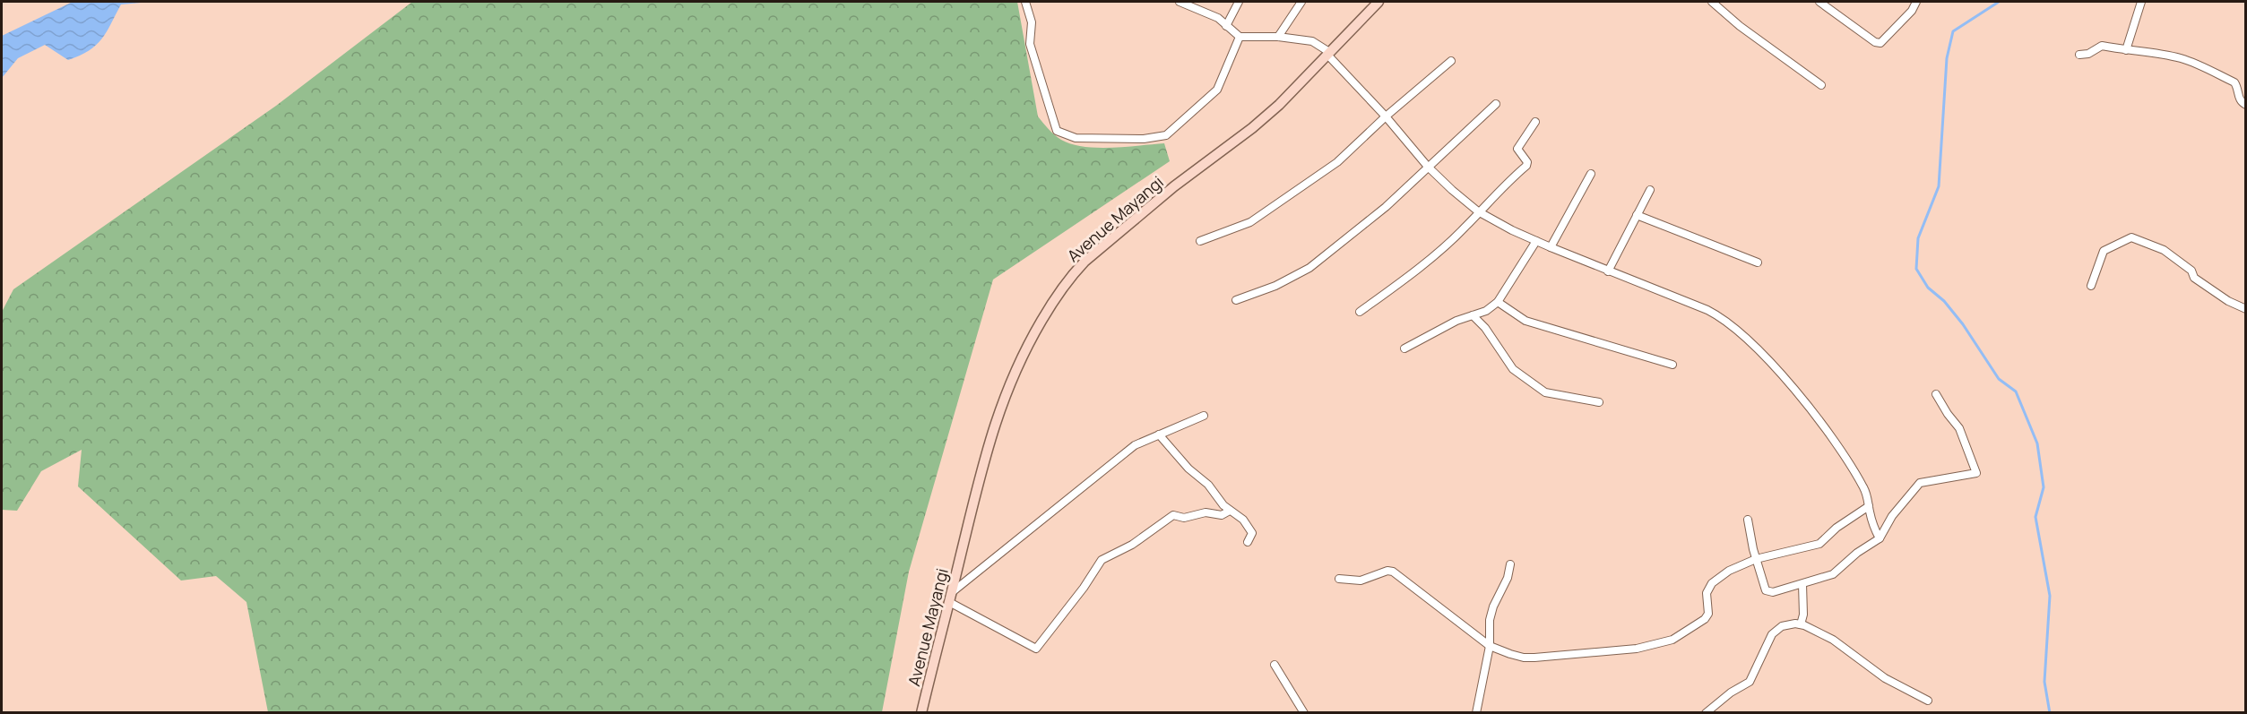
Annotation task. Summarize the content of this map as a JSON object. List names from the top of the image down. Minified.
{"streets":{"street":["Avenue Mayangi"]}}
